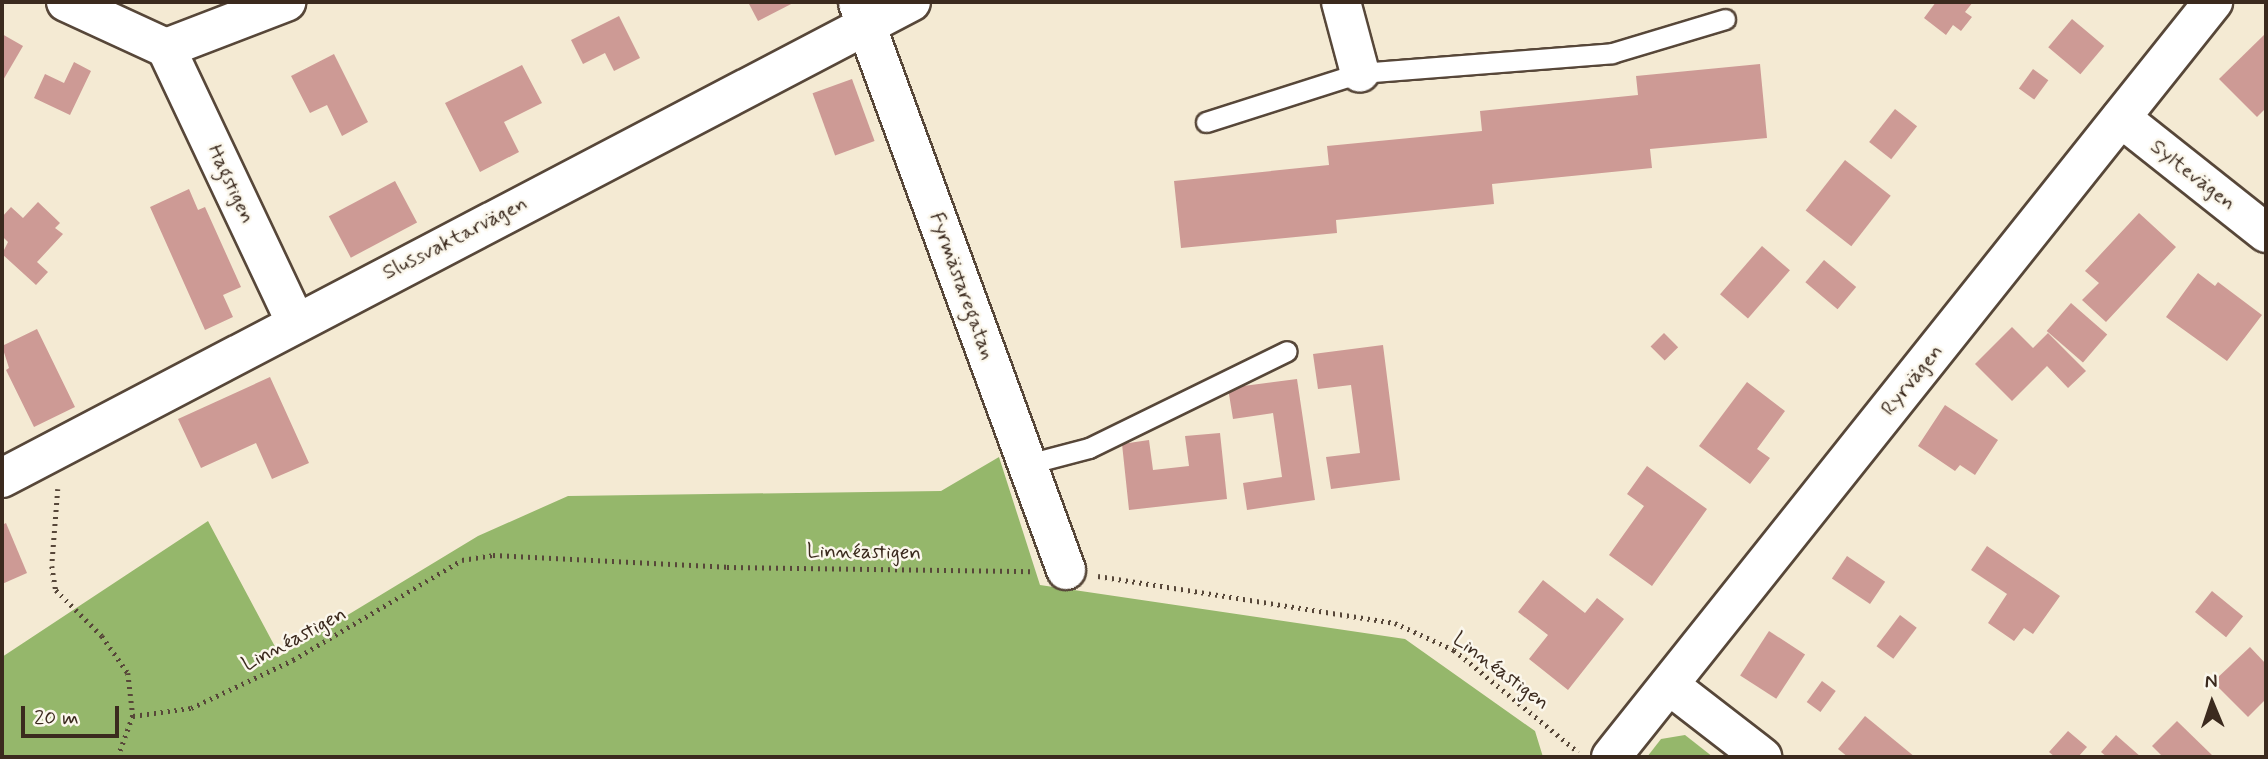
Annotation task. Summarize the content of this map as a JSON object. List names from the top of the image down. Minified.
{"streets":{"street":["Syltevägen","Hagstigen","Slussvaktarvägen","Fyrmästaregatan","Ryrvägen"],"path":["Linnéastigen"]},"crossings":[["Syltevägen","Ryrvägen"],["Hagstigen","Slussvaktarvägen"],["Slussvaktarvägen","Fyrmästaregatan"],["Fyrmästaregatan","Linnéastigen"]],"scale_bar":"20 m","north":"top"}
